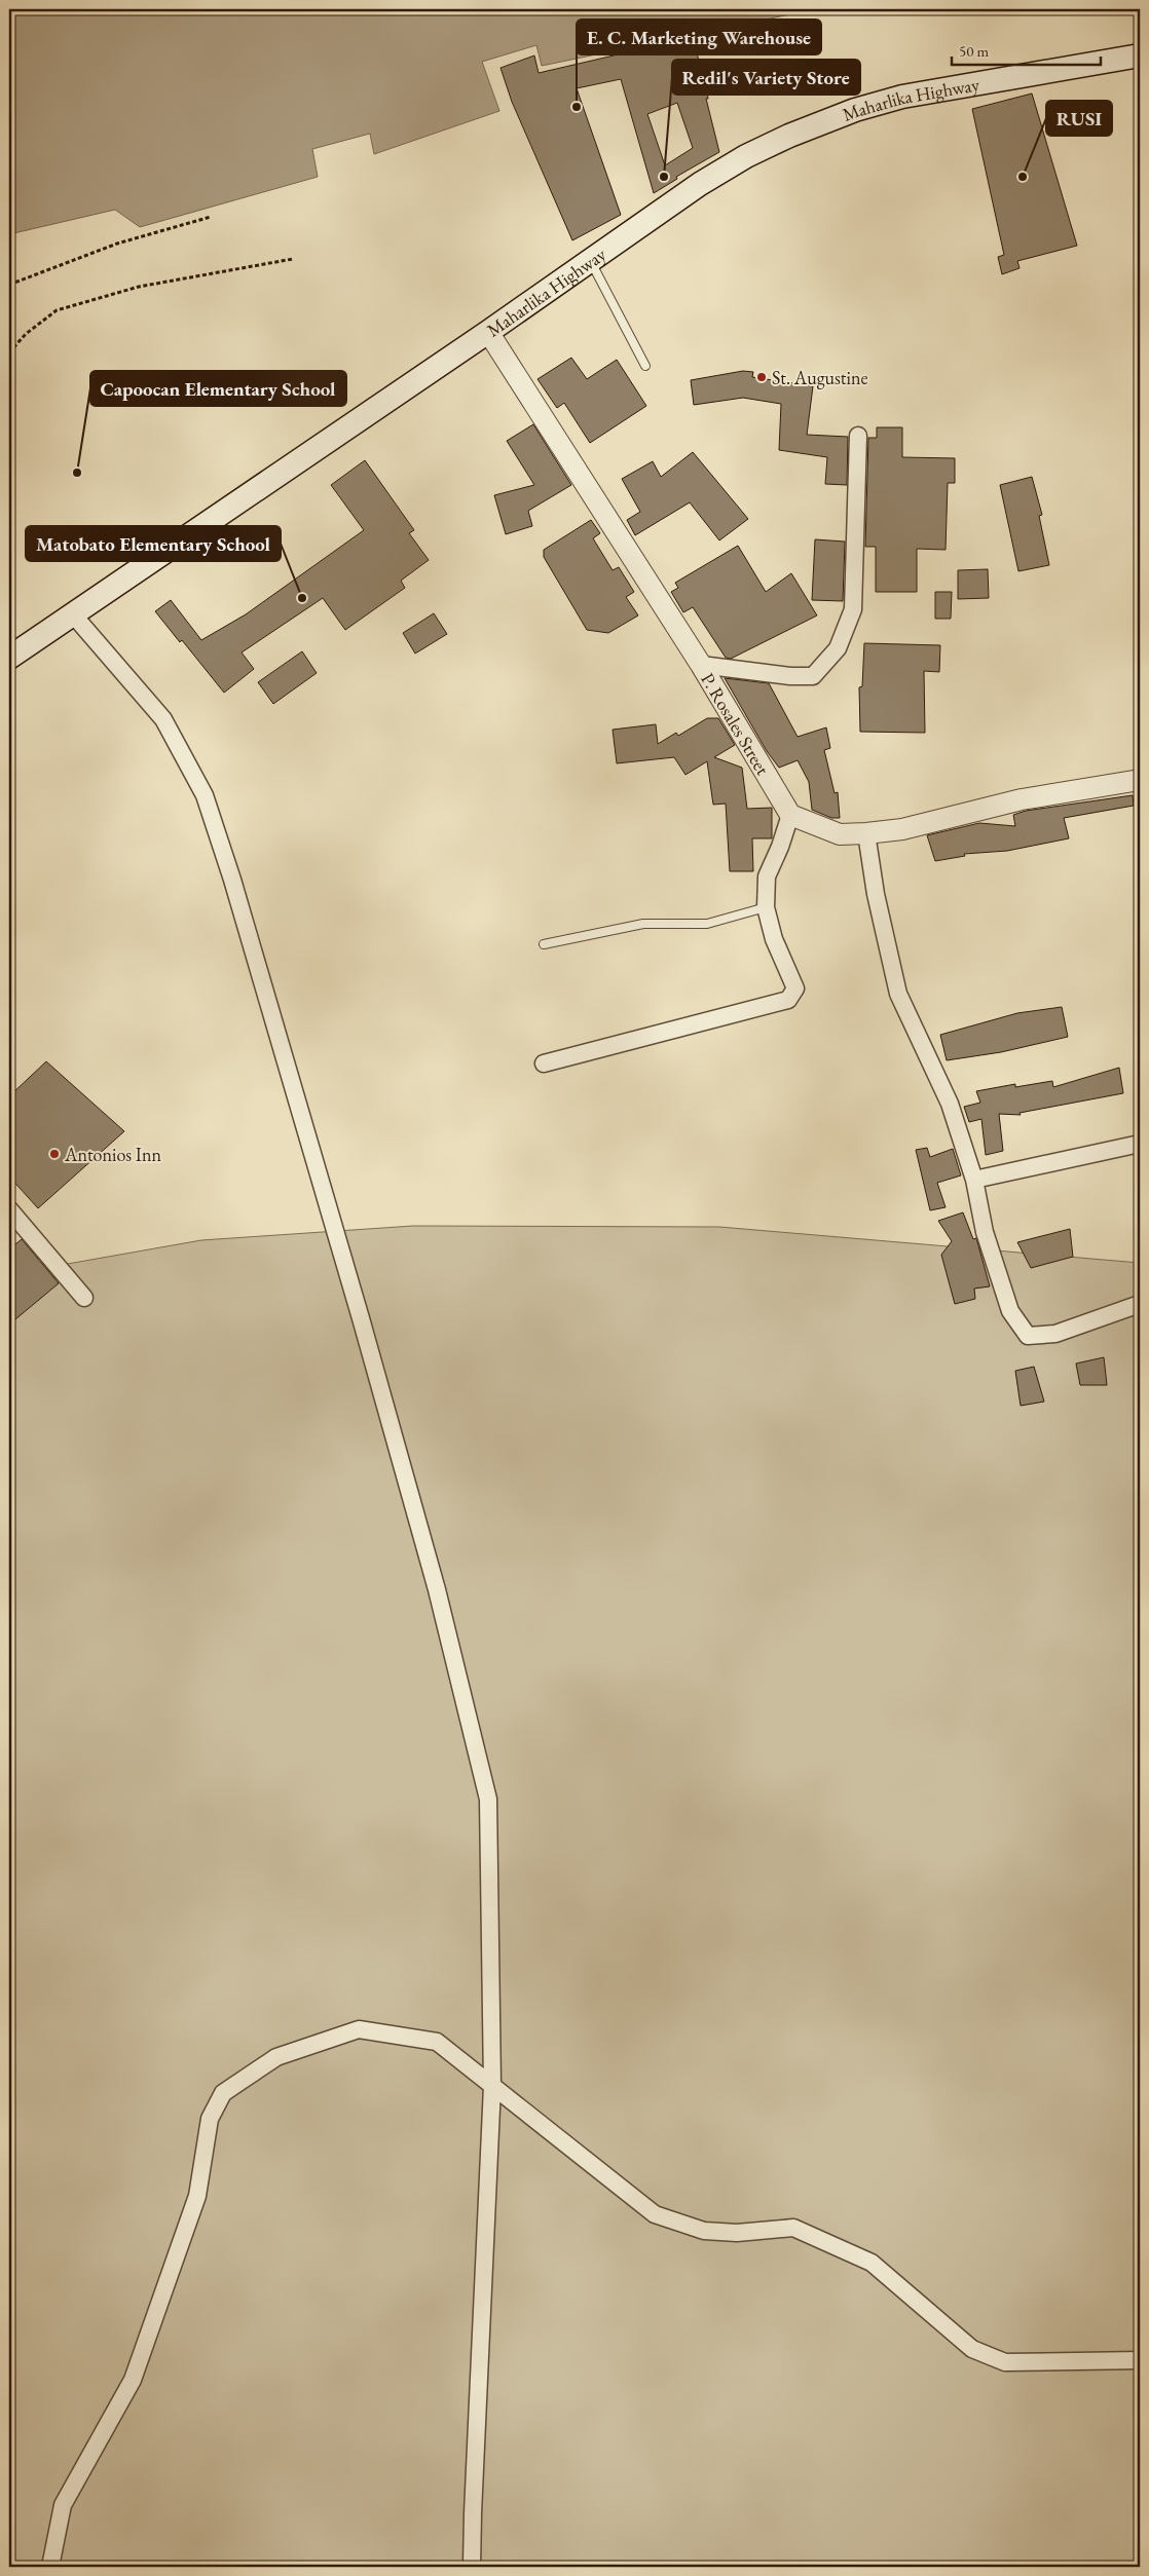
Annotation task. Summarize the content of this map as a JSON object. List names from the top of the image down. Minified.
{"streets":{"main road":["Maharlika Highway"],"street":["P. Rosales Street"]},"crossings":[["Maharlika Highway","P. Rosales Street"]],"places":["E. C. Marketing Warehouse","Redil's Variety Store","RUSI","St. Augustine","Capoocan Elementary School","Matobato Elementary School","Antonios Inn"],"scale_bar":"50 m"}
